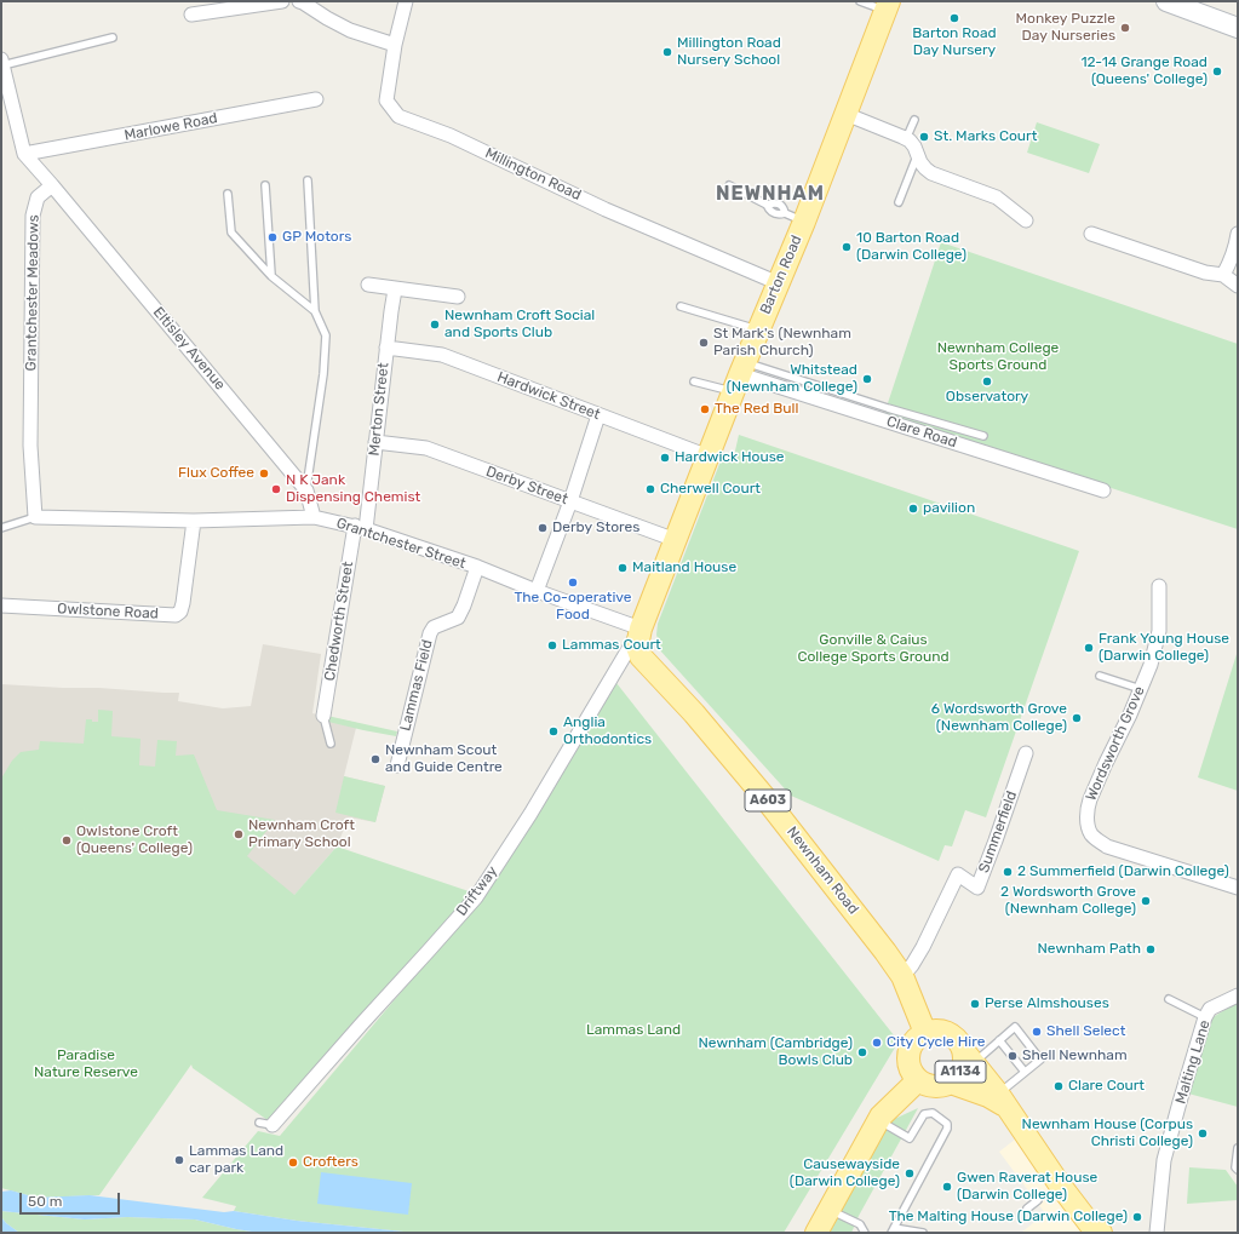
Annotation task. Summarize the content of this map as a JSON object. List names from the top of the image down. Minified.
{"streets":{"main road":["Barton Road","A603","Newnham Road","A1134"],"street":["Marlowe Road","Millington Road","Grantchester Meadows","Eltisley Avenue","Hardwick Street","Merton Street","Clare Road","Derby Street","Grantchester Street","Owlstone Road","Chedworth Street","Lammas Field","Wordsworth Grove","Summerfield","Driftway","Malting Lane"]},"crossings":[["Millington Road","Barton Road"],["Barton Road","Hardwick Street"],["Barton Road","Clare Road"],["Barton Road","Derby Street"],["Barton Road","Grantchester Street"],["Barton Road","Newnham Road"],["Barton Road","Driftway"],["Grantchester Meadows","Eltisley Avenue"],["Grantchester Meadows","Grantchester Street"],["Eltisley Avenue","Grantchester Street"],["Hardwick Street","Merton Street"],["Merton Street","Derby Street"],["Merton Street","Grantchester Street"],["Merton Street","Chedworth Street"],["Grantchester Street","Owlstone Road"],["Grantchester Street","Chedworth Street"],["Grantchester Street","Lammas Field"],["Grantchester Street","Newnham Road"],["Grantchester Street","Driftway"],["Summerfield","Newnham Road"],["Newnham Road","Driftway"],["Newnham Road","A1134"]],"districts":["NEWNHAM"],"parks":["Newnham College Sports Ground","Gonville & Caius College Sports Ground","Lammas Land","Paradise Nature Reserve"],"places":["Barton Road Day Nursery","Monkey Puzzle Day Nurseries","Millington Road Nursery School","12-14 Grange Road (Queens' College)","St. Marks Court","GP Motors","10 Barton Road (Darwin College)","Newnham Croft Social and Sports Club","St Mark's (Newnham Parish Church)","Whitstead (Newnham College)","Observatory","The Red Bull","Hardwick House","Flux Coffee","N K Jank Dispensing Chemist","Cherwell Court","pavilion","Derby Stores","Maitland House","The Co-operative Food","Lammas Court","Frank Young House (Darwin College)","6 Wordsworth Grove (Newnham College)","Anglia Orthodontics","Newnham Scout and Guide Centre","Newnham Croft Primary School","Owlstone Croft (Queens' College)","2 Summerfield (Darwin College)","2 Wordsworth Grove (Newnham College)","Newnham Path","Perse Almshouses","Shell Select","City Cycle Hire","Newnham (Cambridge) Bowls Club","Shell Newnham","Clare Court","Newnham House (Corpus Christi College)","Lammas Land car park","Crofters","Causewayside (Darwin College)","Gwen Raverat House (Darwin College)","The Malting House (Darwin College)"],"scale_bar":"50 m"}
